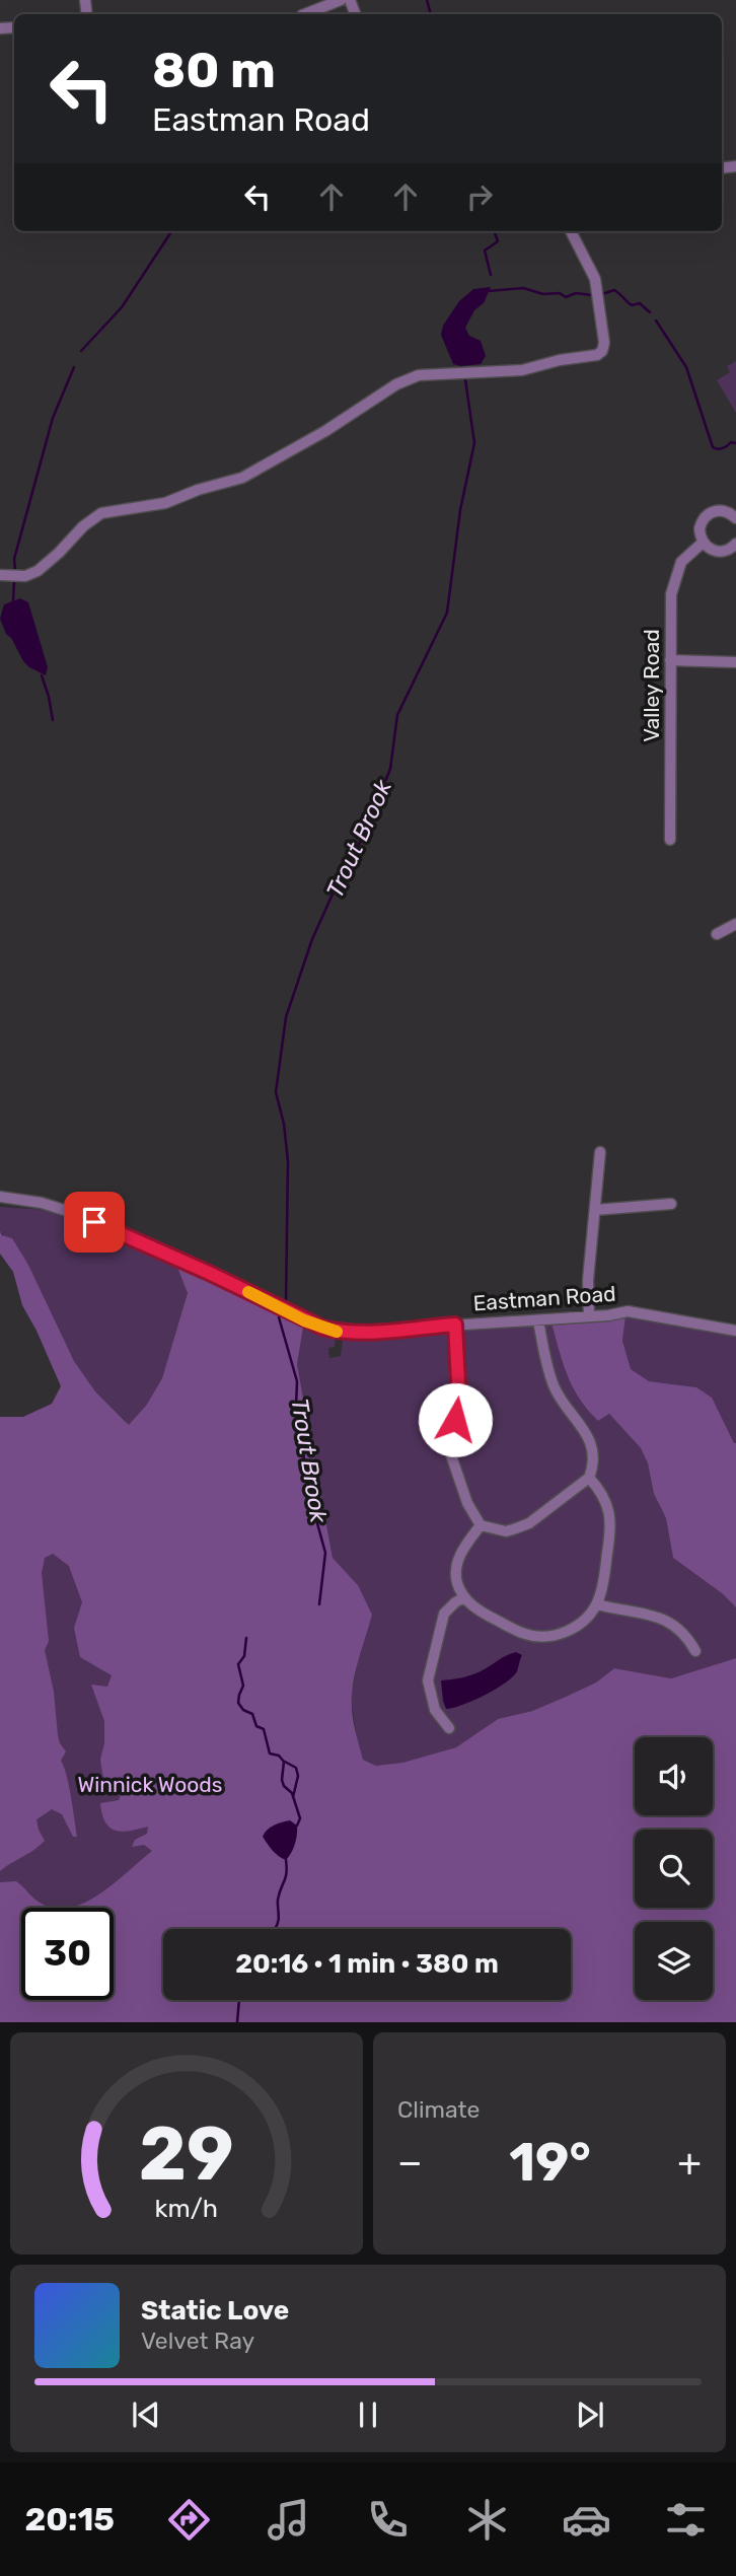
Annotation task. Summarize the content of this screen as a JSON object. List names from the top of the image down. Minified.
{"streets":{"street":["Valley Road","Eastman Road"]},"water":["Trout Brook"],"parks":["Winnick Woods"],"page":{"turn":["80 m","Eastman Road"],"limit":"30","trip":"20:16 · 1 min · 380 m","tile":"Climate","heat":["−","19°","+"],"song":["Static Love","Velvet Ray"],"tabs":"20:15","gauge":["29","km/h"]}}
